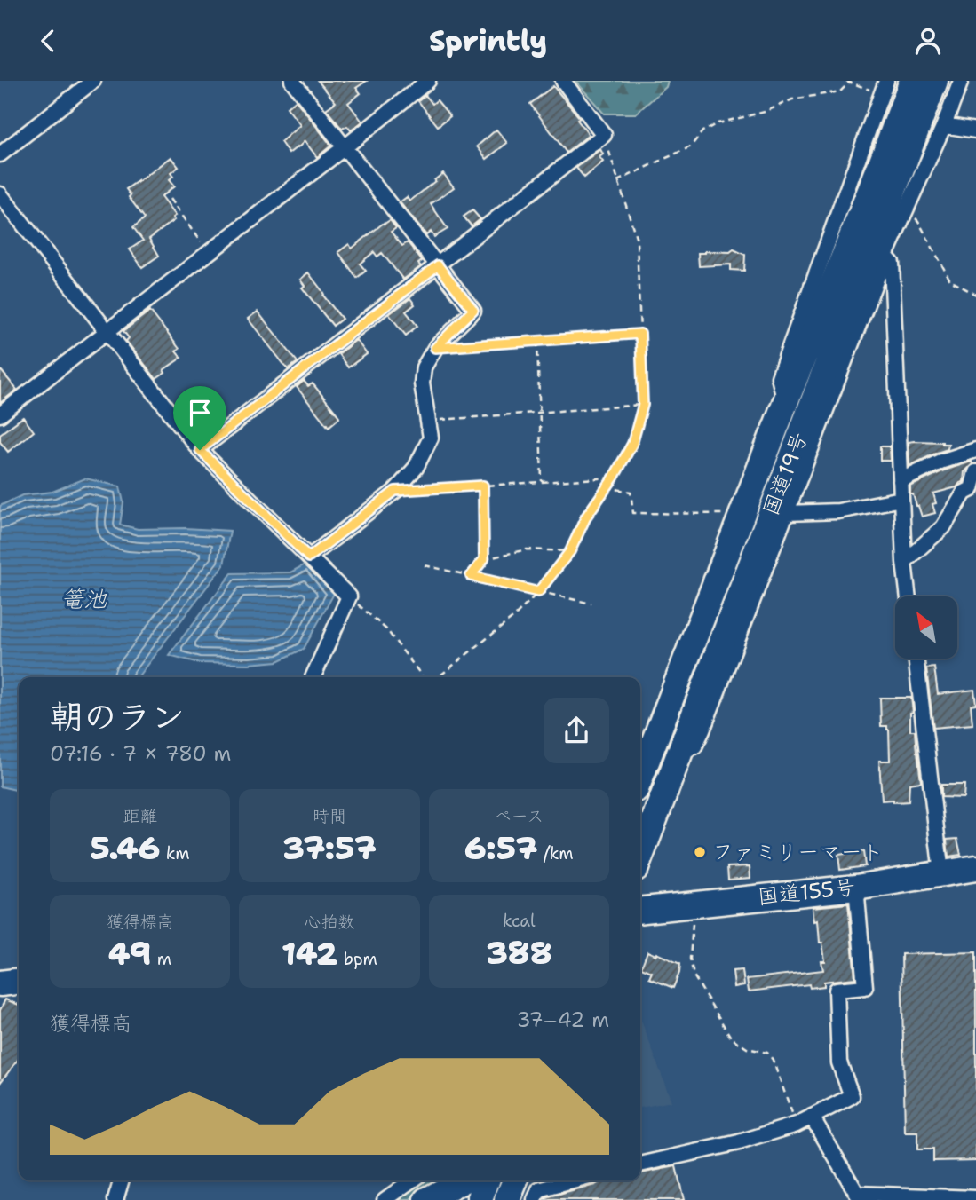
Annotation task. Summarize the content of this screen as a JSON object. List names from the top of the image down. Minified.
{"streets":{"highway":["国道19号","国道155号"]},"water":["篭池"],"places":["ファミリーマート"],"north":"top left","page":{"header":"Sprintly","heading":["朝のラン","07:16 · 7 × 780 m"],"stats":[["距離","5.46 km"],["時間","37:57"],["ペース","6:57 /km"],["獲得標高","49 m"],["心拍数","142 bpm"],["kcal","388"]],"chart":["獲得標高","37–42 m"]}}
